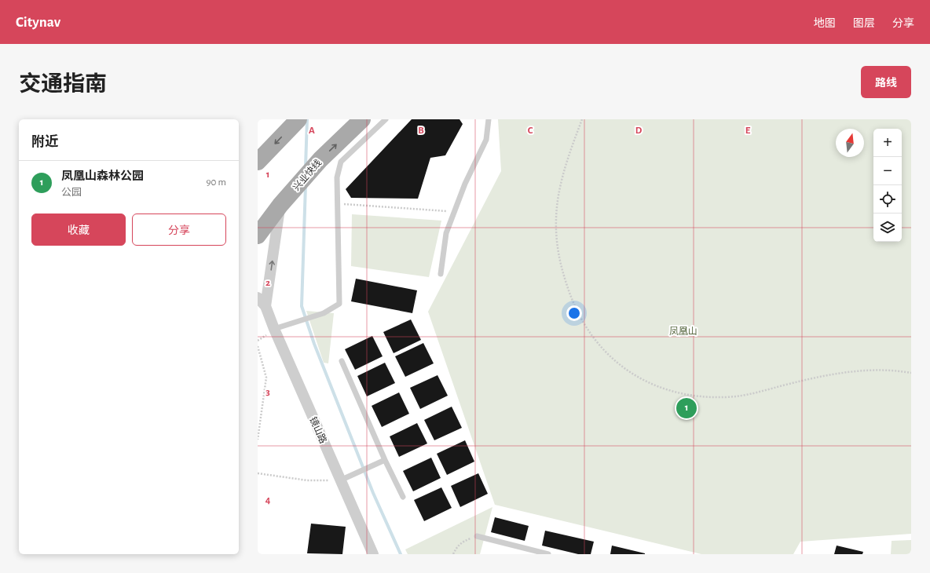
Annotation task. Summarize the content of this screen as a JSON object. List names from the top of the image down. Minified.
{"streets":{"main road":["兴业快线"],"street":["镜山路"]},"crossings":[["兴业快线","镜山路"]],"parks":["凤凰山"],"north":"top","page":{"header":"Citynav","nav":["地图","图层","分享"],"title":"交通指南","buttons":["路线",["收藏","分享"]],"heading":"附近","map_buttons":["+","−"],"list":[{"mark":"1","name":"凤凰山森林公园","note":"公园","value":"90 m"}],"pins":"1"},"grid":{"columns":["A","B","C","D","E"],"rows":["1","2","3","4"]}}
